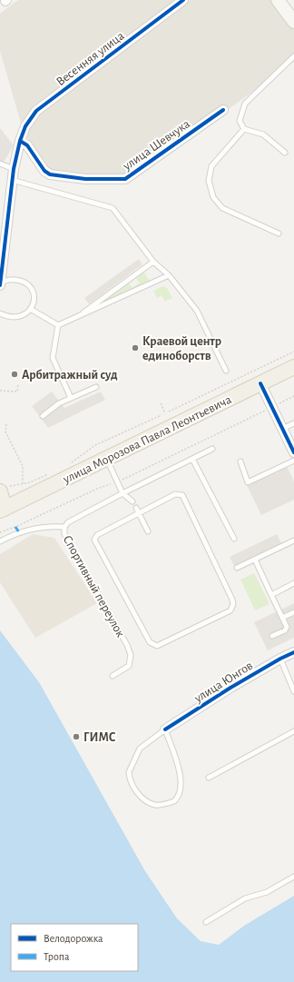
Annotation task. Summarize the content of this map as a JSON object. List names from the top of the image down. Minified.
{"streets":{"main road":["улица Морозова Павла Леонтьевича"],"street":["Весенняя улица","улица Шевчука","улица Юнгов"],"lane":["Спортивный переулок"]},"crossings":[["Весенняя улица","улица Шевчука"]],"places":["Краевой центр единоборств","Арбитражный суд","ГИМС"],"legend":["Велодорожка","Тропа"]}
